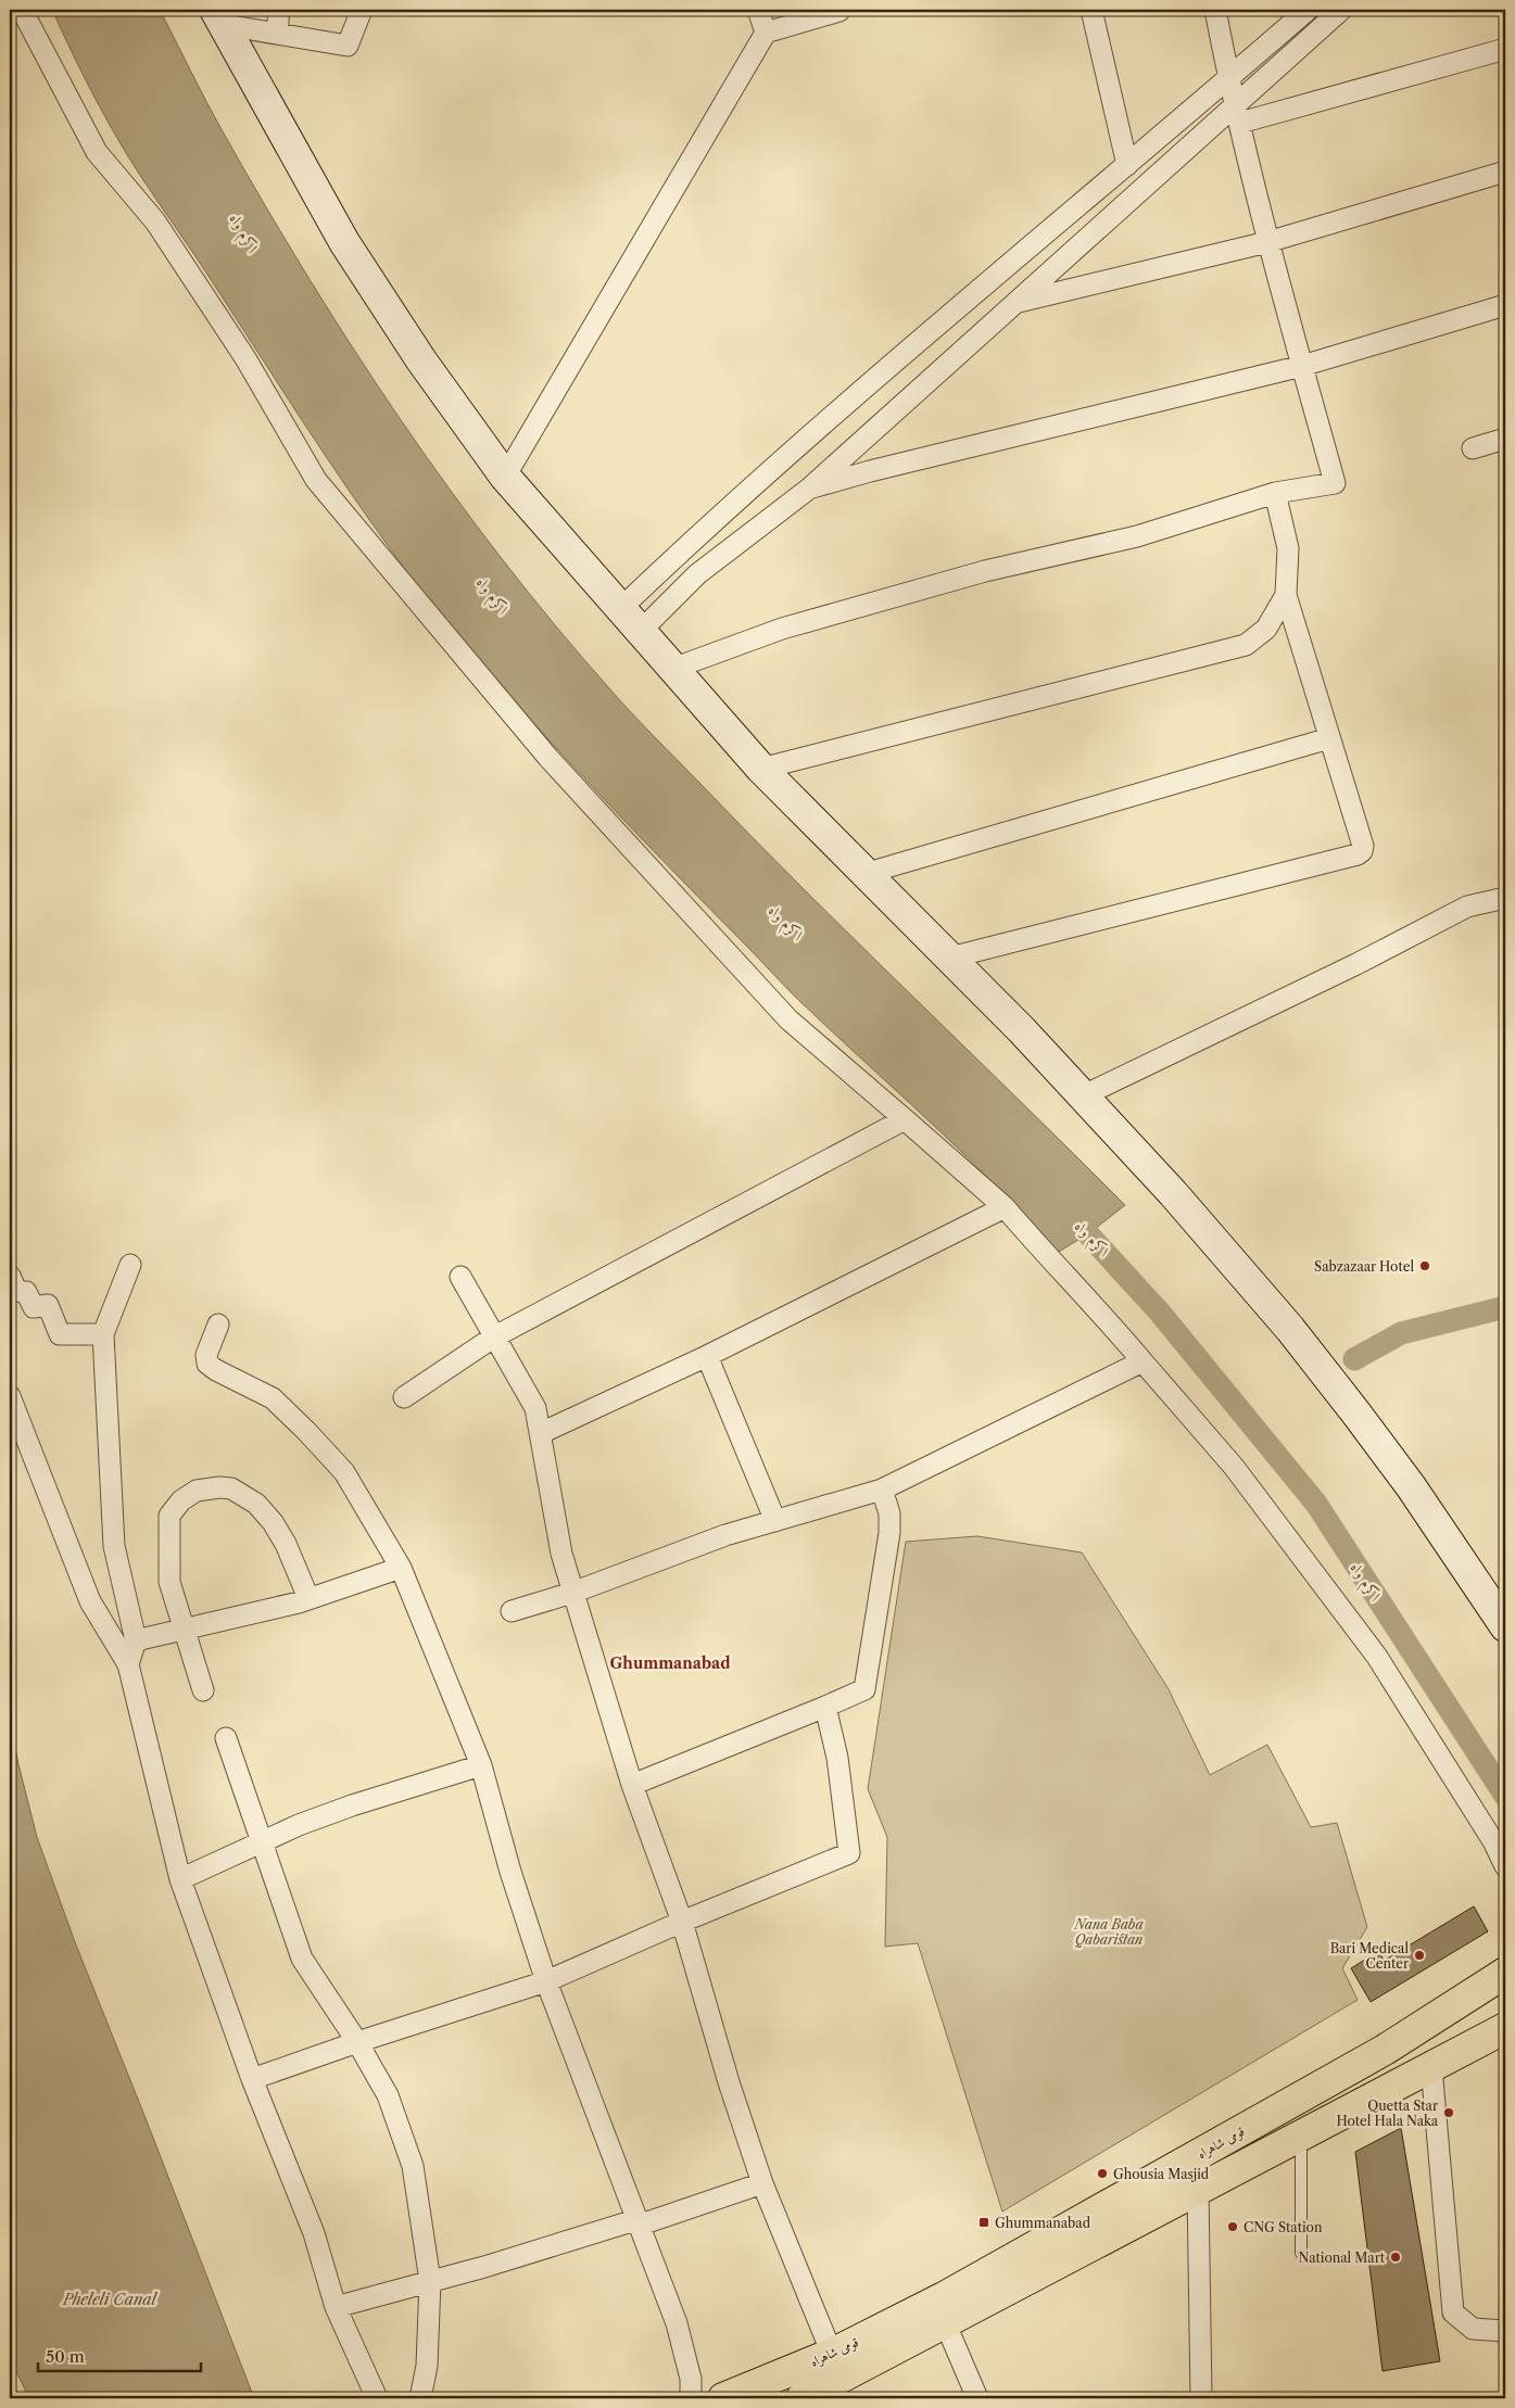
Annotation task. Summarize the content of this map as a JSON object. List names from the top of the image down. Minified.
{"streets":{"highway":["قومی شاہراہ"]},"districts":["Ghummanabad"],"water":["اکرم واہ","Pheleli Canal"],"parks":["Nana Baba Qabaristan"],"places":{"other":["Sabzazaar Hotel","Bari Medical Center","Quetta Star Hotel Hala Naka","Ghousia Masjid","CNG Station","National Mart"],"transit":["Ghummanabad"]},"scale_bar":"50 m"}
